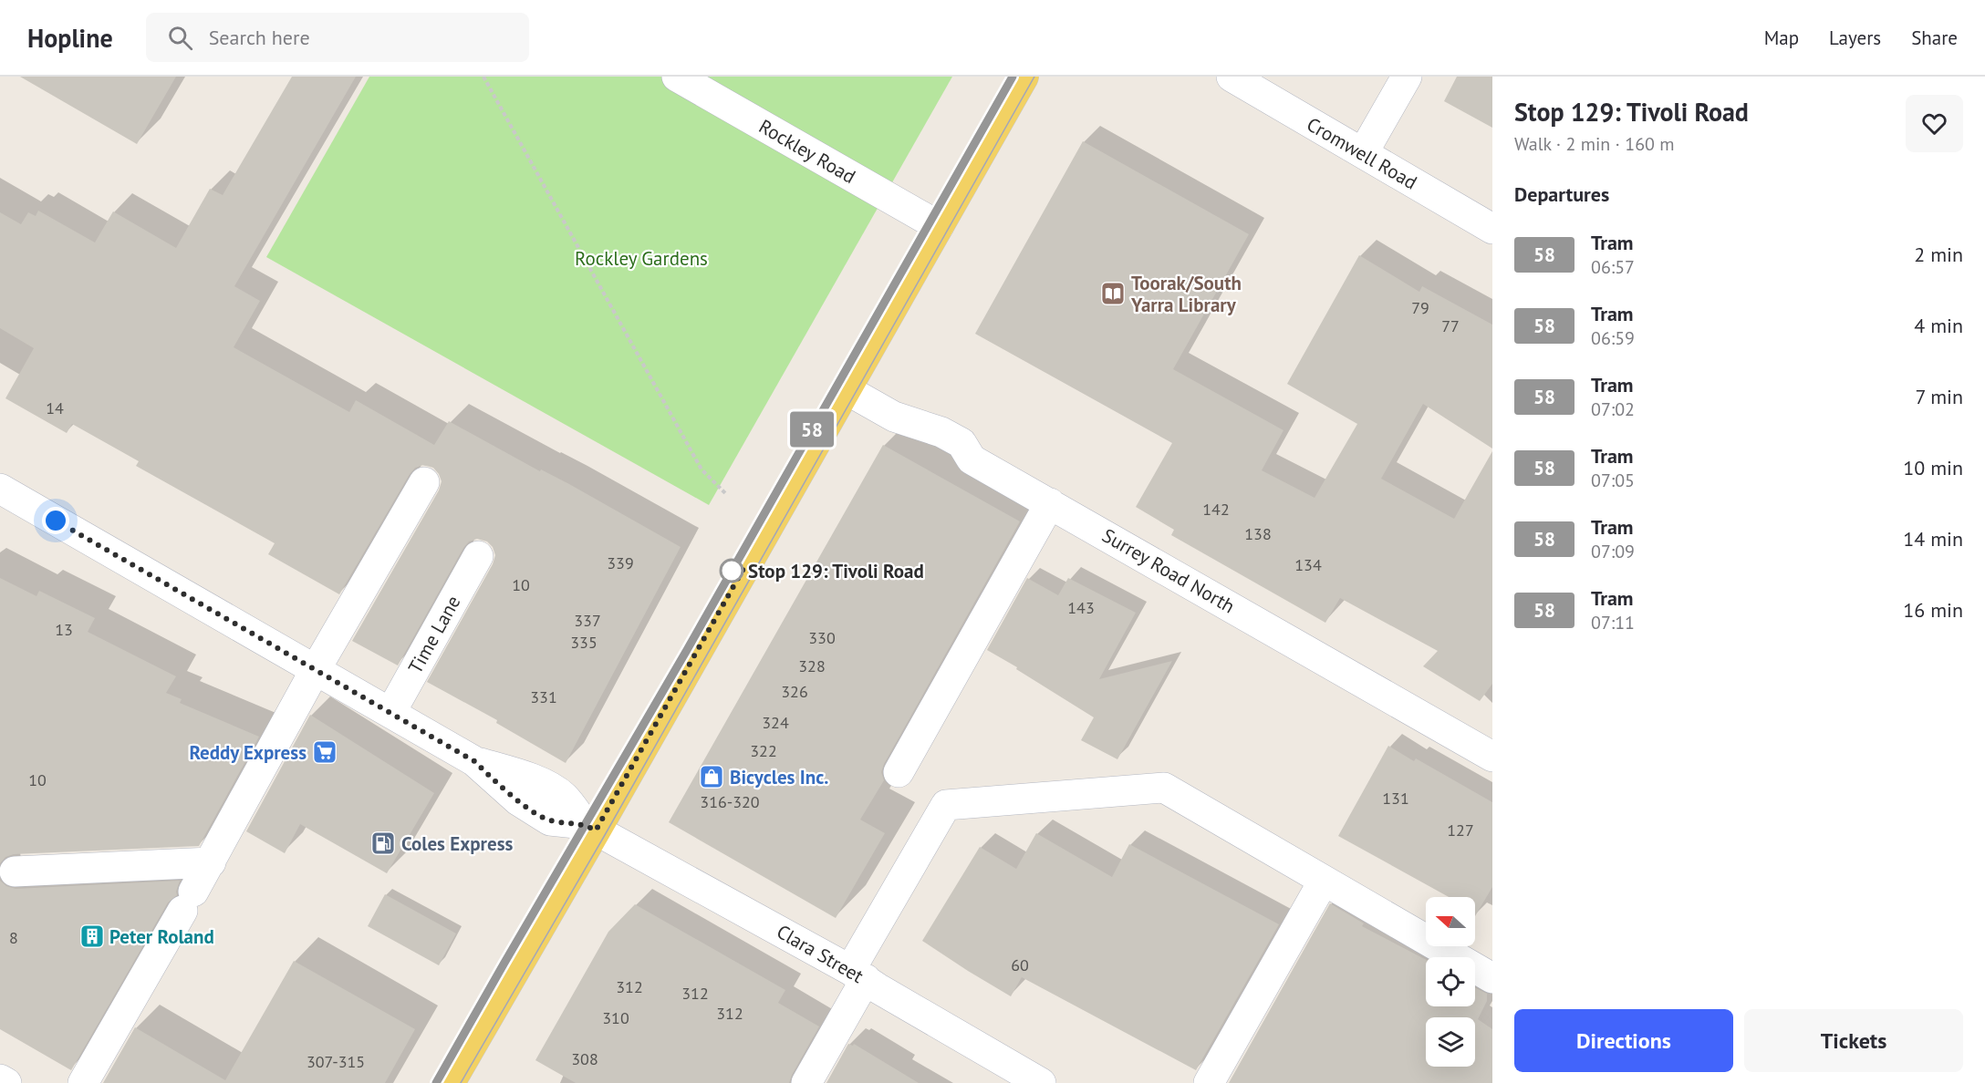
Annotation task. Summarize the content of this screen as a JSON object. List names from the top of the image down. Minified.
{"streets":{"street":["Rockley Road","Cromwell Road","Surrey Road North","Time Lane","Clara Street"]},"parks":["Rockley Gardens"],"places":{"library":["Toorak/South Yarra Library"],"other":["Stop 129: Tivoli Road"],"supermarket":["Reddy Express"],"shop":["Bicycles Inc."],"fuel station":["Coles Express"],"building":["Peter Roland"]},"lines":["tram line 58"],"house_numbers":["79","77","14","142","138","339","134","10","143","337","13","330","335","328","326","331","324","322","10","131","316-320","127","8","60","312","312","312","310","308","307-315"],"north":"left","page":{"header":"Hopline","search":"Search here","nav":["Map","Layers","Share"],"on_map":"58","heading":[["Stop 129: Tivoli Road","Walk · 2 min · 160 m"],"Departures"],"list":[{"mark":"58","name":"Tram","note":"06:57","value":"2 min"},{"mark":"58","name":"Tram","note":"06:59","value":"4 min"},{"mark":"58","name":"Tram","note":"07:02","value":"7 min"},{"mark":"58","name":"Tram","note":"07:05","value":"10 min"},{"mark":"58","name":"Tram","note":"07:09","value":"14 min"},{"mark":"58","name":"Tram","note":"07:11","value":"16 min"}],"buttons":["Directions","Tickets"]}}
